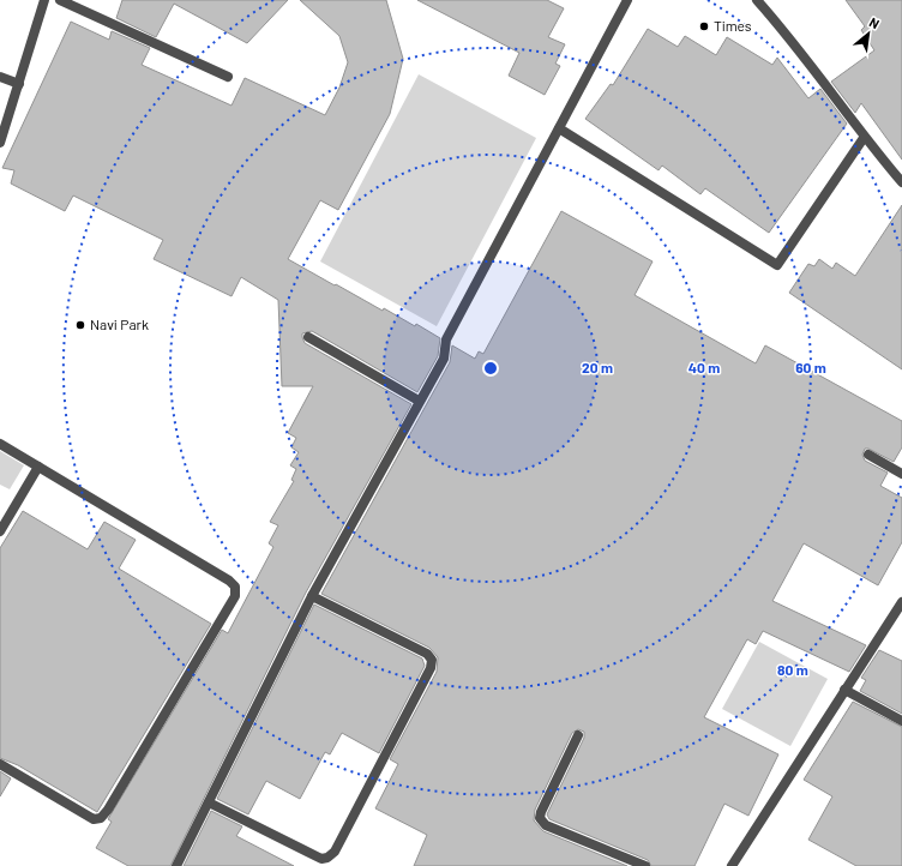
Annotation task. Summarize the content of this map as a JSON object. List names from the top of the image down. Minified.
{"places":["Times","Navi Park"],"north":"top right","rings":["20 m","40 m","60 m","80 m"]}
